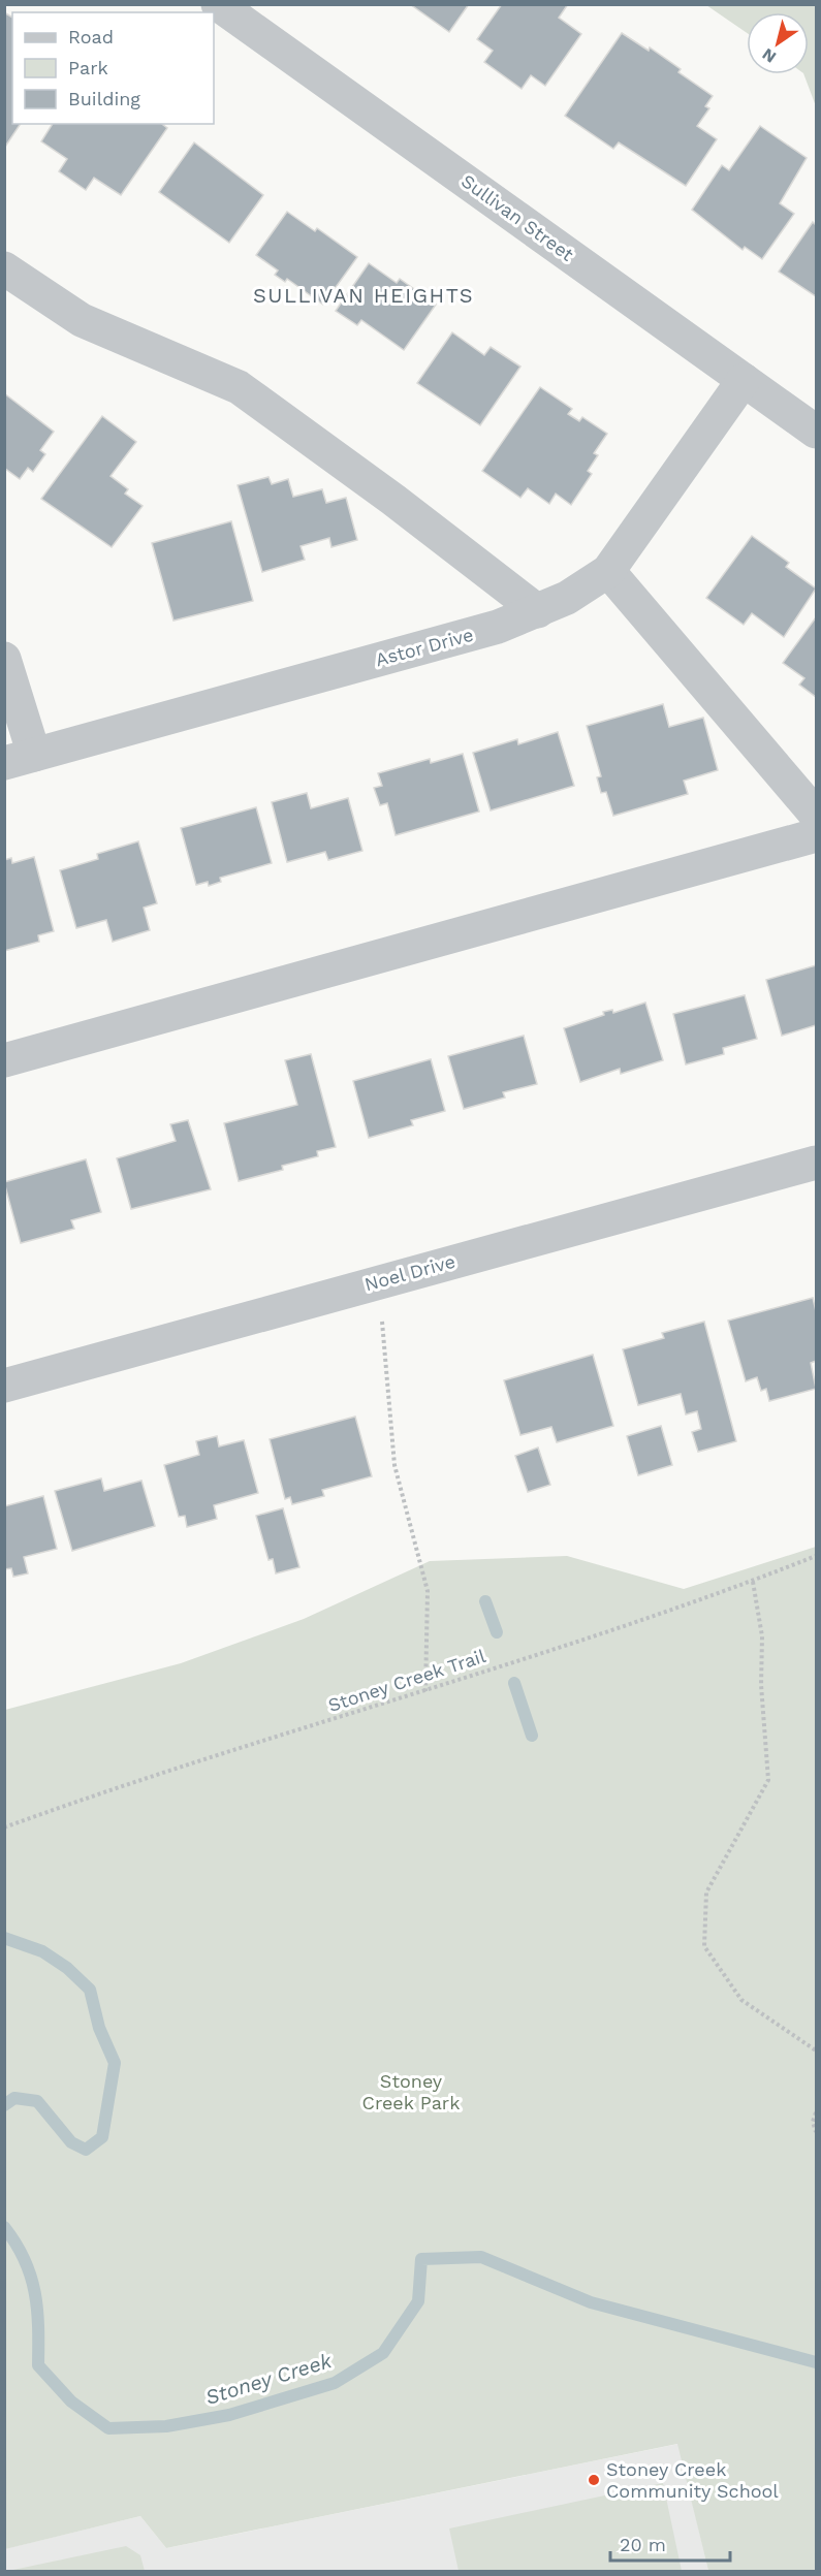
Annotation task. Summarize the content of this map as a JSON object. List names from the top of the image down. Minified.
{"streets":{"street":["Sullivan Street","Astor Drive","Noel Drive"],"path":["Stoney Creek Trail"]},"crossings":[["Sullivan Street","Astor Drive"]],"districts":["SULLIVAN HEIGHTS"],"water":["Stoney Creek"],"parks":["Stoney Creek Park"],"places":["Stoney Creek Community School"],"legend":["Road","Park","Building"],"scale_bar":"20 m","north":"bottom left"}
